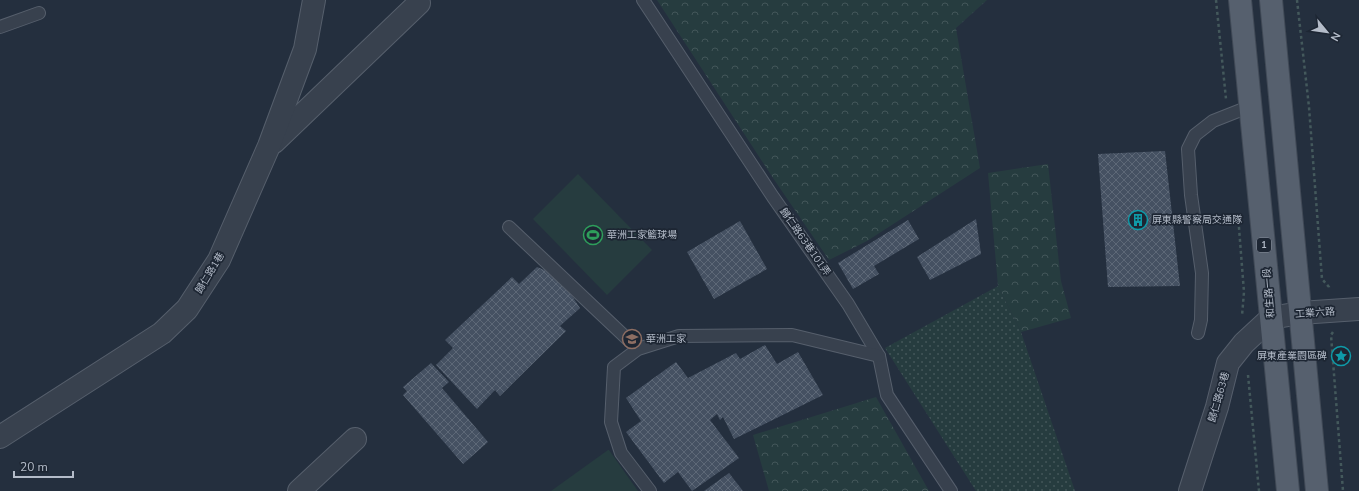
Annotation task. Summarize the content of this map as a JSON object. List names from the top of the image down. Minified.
{"streets":{"main road":["1","和生路一段"],"street":["歸仁路1巷","工業六路","歸仁路63巷"],"lane":["歸仁路63巷101弄"]},"crossings":[["和生路一段","工業六路"],["和生路一段","歸仁路63巷"],["工業六路","歸仁路63巷"]],"places":{"building":["屏東縣警察局交通隊"],"sports":["華洲工家籃球場"],"school or university":["華洲工家"],"place":["屏東產業園區碑"]},"scale_bar":"20 m","north":"bottom right"}
